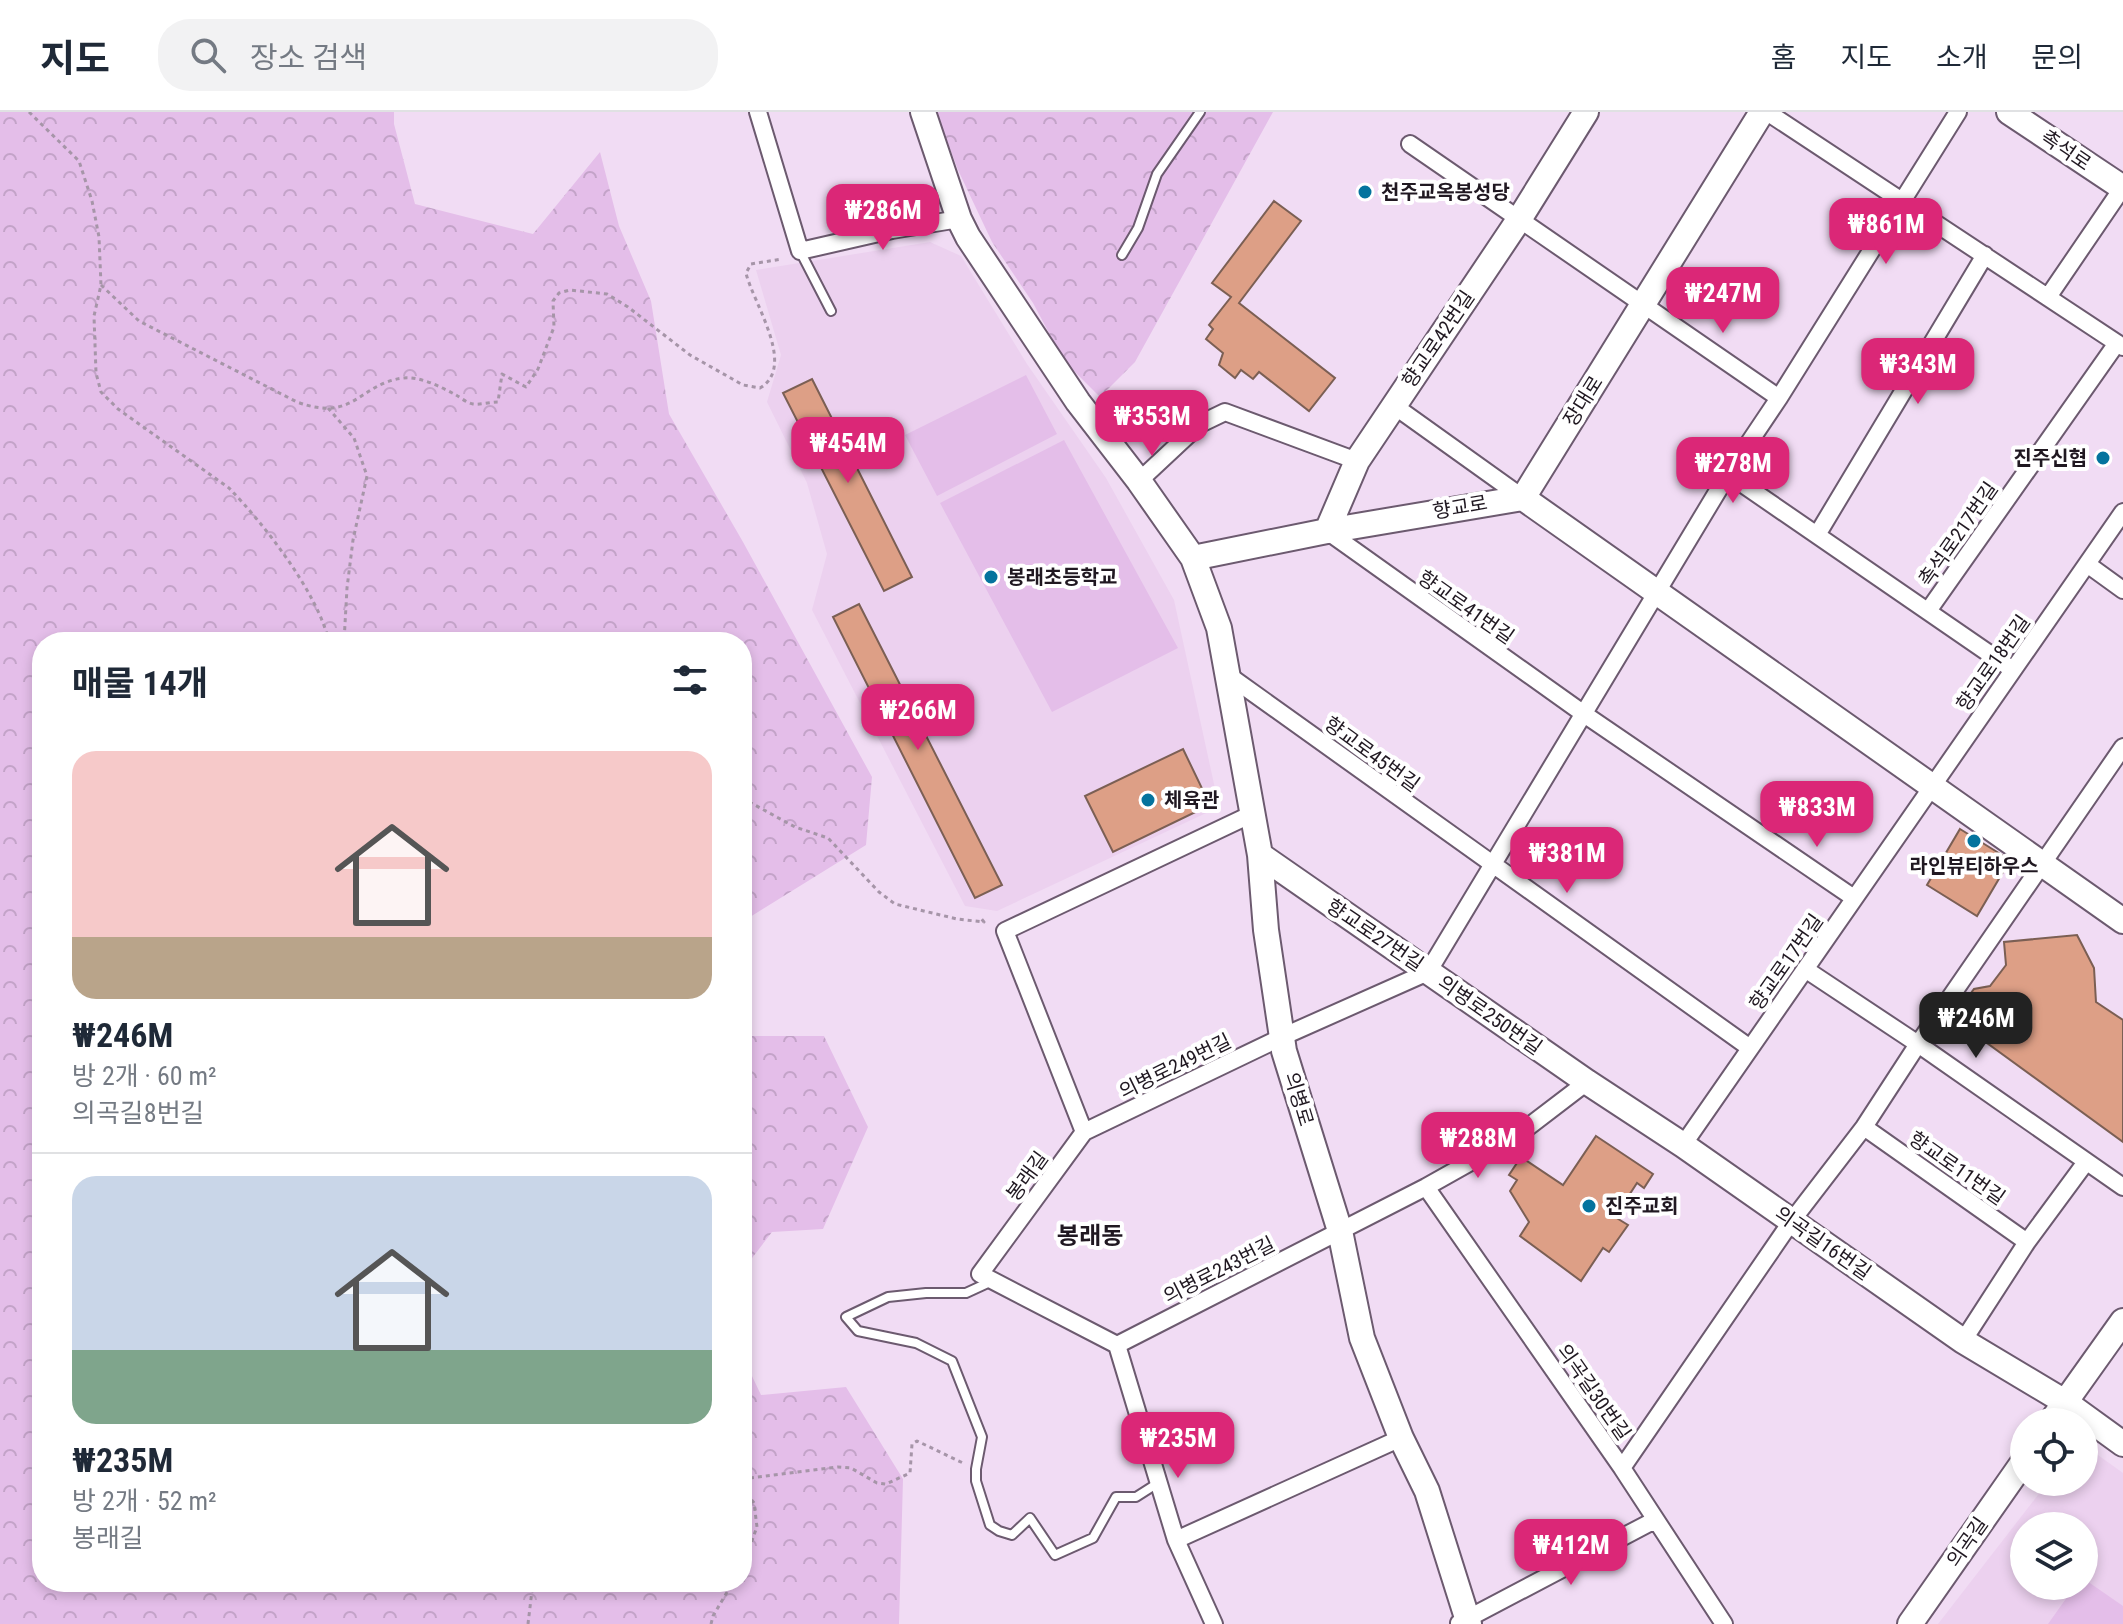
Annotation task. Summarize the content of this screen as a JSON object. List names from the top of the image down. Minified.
{"streets":{"street":["촉석로","향교로42번길","장대로","향교로","촉석로217번길","향교로41번길","향교로18번길","향교로45번길","향교로27번길","향교로17번길","의병로250번길","의병로249번길","의병로","향교로11번길","봉래길","의곡길16번길","의병로243번길","의곡길30번길","의곡길"]},"crossings":[["향교로42번길","향교로"],["향교로42번길","향교로41번길"],["장대로","향교로"],["장대로","촉석로217번길"],["향교로","향교로41번길"],["향교로","의병로"],["촉석로217번길","향교로18번길"],["촉석로217번길","향교로27번길"],["향교로41번길","향교로27번길"],["향교로18번길","향교로17번길"],["향교로45번길","향교로27번길"],["향교로45번길","의병로"],["향교로27번길","의병로250번길"],["향교로27번길","의병로"],["향교로17번길","의병로250번길"],["향교로17번길","의곡길16번길"],["의병로250번길","의병로249번길"],["의병로250번길","의병로"],["의병로250번길","의곡길16번길"],["의병로250번길","의병로243번길"],["의병로249번길","의병로"],["의병로249번길","봉래길"],["의병로","의병로243번길"],["의병로243번길","의곡길30번길"]],"districts":["봉래동"],"places":["천주교옥봉성당","진주신협","봉래초등학교","체육관","라인뷰티하우스","진주교회"],"page":{"header":"지도","search":"장소 검색","nav":["홈","지도","소개","문의"],"price":["₩286M","₩861M","₩247M","₩343M","₩353M","₩454M","₩278M","₩266M","₩833M","₩381M","₩246M","₩288M","₩235M","₩412M"],"heading":"매물 14개","list":[{"name":"₩246M","note":"방 2개 · 60 m² · 의곡길8번길"},{"name":"₩235M","note":"방 2개 · 52 m² · 봉래길"}]}}
